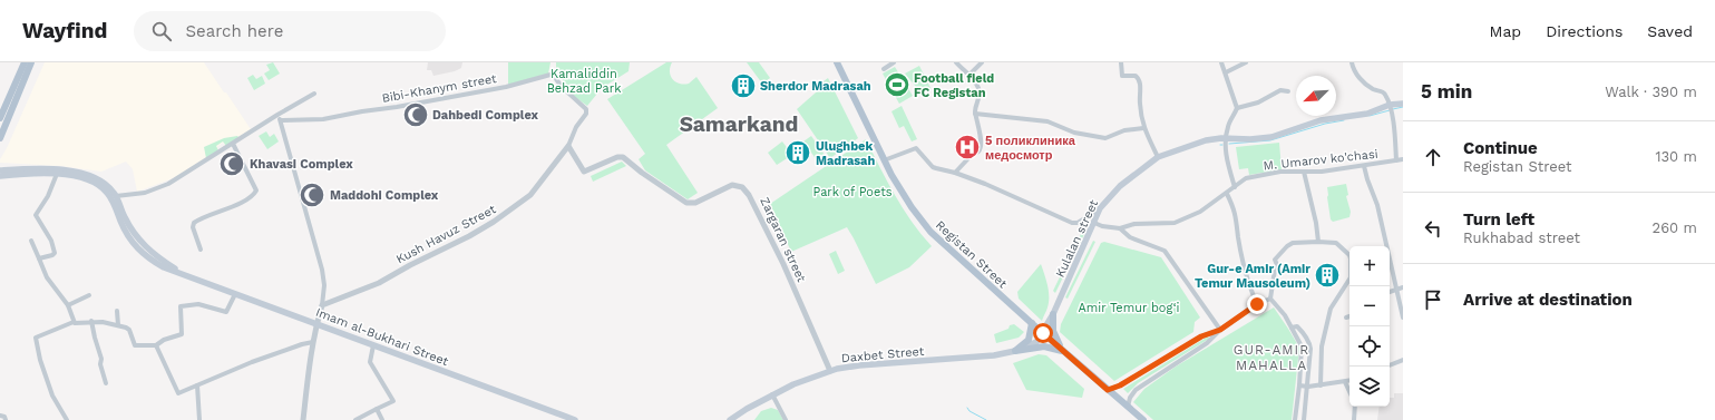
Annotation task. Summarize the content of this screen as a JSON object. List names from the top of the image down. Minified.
{"streets":{"main road":["Kulalan street","Registan Street","Imam al-Bukhari Street","Daxbet Street"],"street":["Bibi-Khanym street","M. Umarov ko'chasi","Kush Havuz Street","Zargaran street"]},"crossings":[["Bibi-Khanym street","Kush Havuz Street"],["M. Umarov ko'chasi","Kulalan street"],["Kush Havuz Street","Zargaran street"],["Kulalan street","Registan Street"],["Kulalan street","Daxbet Street"],["Zargaran street","Daxbet Street"],["Registan Street","Daxbet Street"]],"districts":["Samarkand","GUR-AMIR MAHALLA"],"parks":["Kamaliddin Behzad Park","Park of Poets","Amir Temur bog‘i"],"places":{"sports":["Football field FC Registan"],"building":["Sherdоr Madrasah","Ulughbek Madrasah","Gur-e Amir (Amir Temur Mausoleum)"],"mosque":["Dahbedi Complex","Khavasi Complex","Maddohi Complex"],"hospital":["5 поликлиника медосмотр"]},"north":"bottom left","page":{"header":"Wayfind","search":"Search here","nav":["Map","Directions","Saved"],"heading":["5 min","Walk · 390 m"],"list":[["Continue","Registan Street","130 m"],["Turn left","Rukhabad street","260 m"],"Arrive at destination"],"map_buttons":["+","−"]}}
